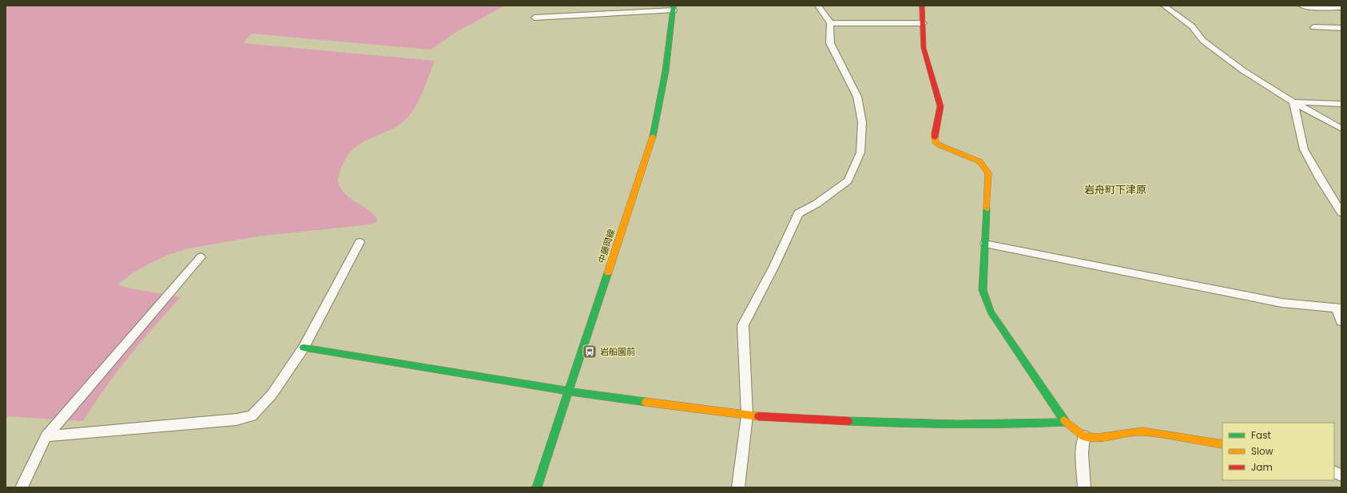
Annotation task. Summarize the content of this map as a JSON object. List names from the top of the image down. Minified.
{"streets":{"street":["中藤岡線"]},"districts":["岩舟町下津原"],"places":{"bus stop":["岩船園前"]},"legend":["Fast","Slow","Jam"]}
